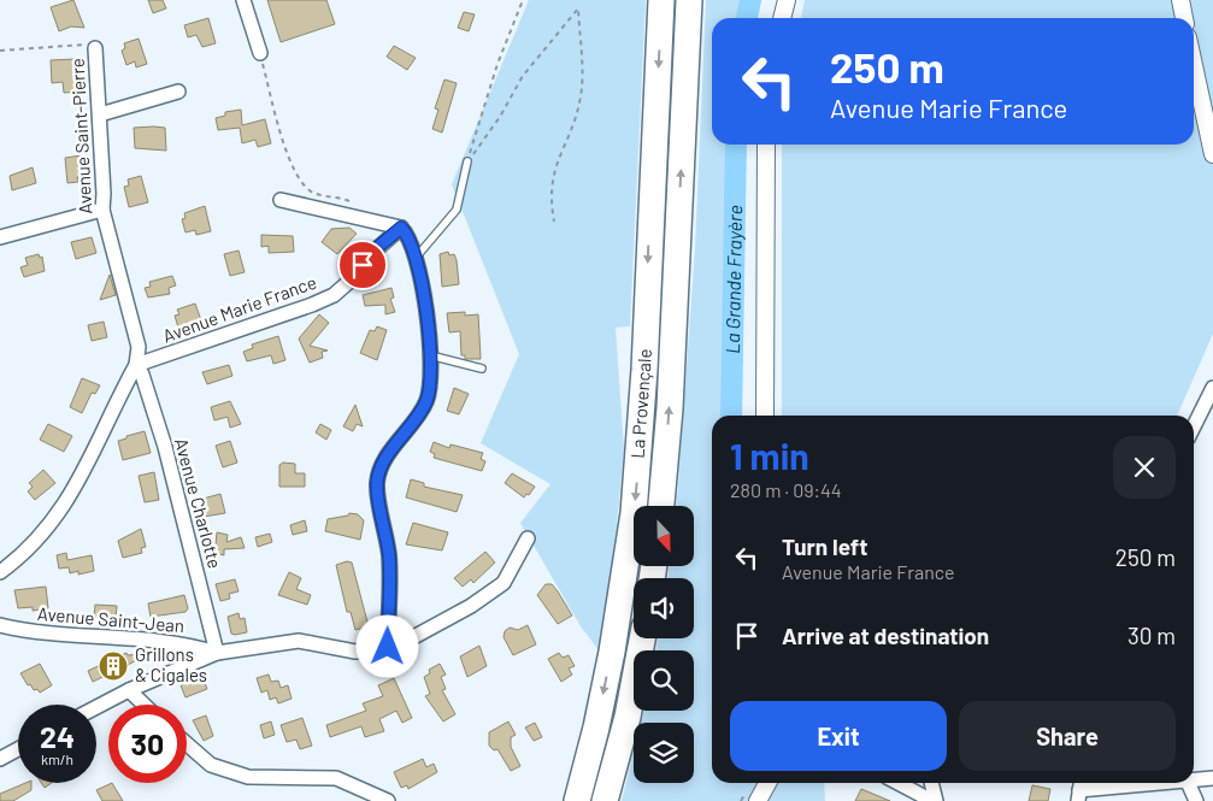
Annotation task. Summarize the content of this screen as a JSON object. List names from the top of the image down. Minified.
{"streets":{"highway":["La Provençale"],"street":["Avenue Saint-Pierre","Avenue Marie France","Avenue Charlotte","Avenue Saint-Jean"]},"crossings":[["Avenue Saint-Pierre","Avenue Marie France"],["Avenue Saint-Pierre","Avenue Charlotte"],["Avenue Marie France","Avenue Charlotte"],["Avenue Charlotte","Avenue Saint-Jean"]],"water":["La Grande Frayère"],"places":{"building":["Grillons & Cigales"]},"north":"bottom","page":{"turn":["250 m","Avenue Marie France"],"heading":["1 min","280 m · 09:44"],"list":[{"name":"Turn left","note":"Avenue Marie France","value":"250 m"},{"name":"Arrive at destination","value":"30 m"}],"buttons":["Exit","Share"],"speed":"24 km/h","limit":"30"}}
